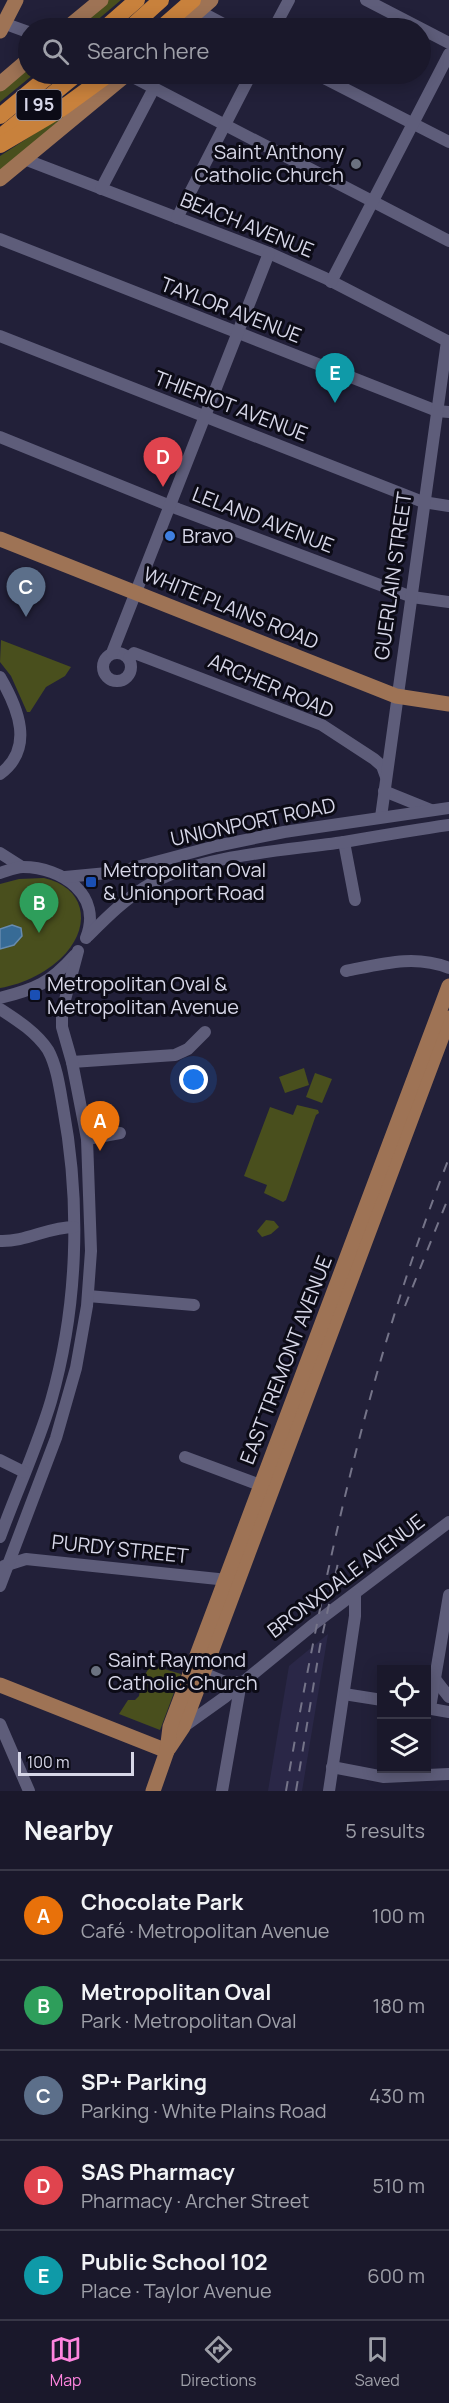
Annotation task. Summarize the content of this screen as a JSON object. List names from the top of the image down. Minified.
{"streets":{"highway":["I 95"],"main road":["WHITE PLAINS ROAD","EAST TREMONT AVENUE"],"street":["BEACH AVENUE","TAYLOR AVENUE","THIERIOT AVENUE","LELAND AVENUE","GUERLAIN STREET","ARCHER ROAD","UNIONPORT ROAD","PURDY STREET","BRONXDALE AVENUE"]},"crossings":[["BEACH AVENUE","GUERLAIN STREET"],["TAYLOR AVENUE","GUERLAIN STREET"],["THIERIOT AVENUE","GUERLAIN STREET"],["LELAND AVENUE","GUERLAIN STREET"],["GUERLAIN STREET","WHITE PLAINS ROAD"],["GUERLAIN STREET","ARCHER ROAD"],["GUERLAIN STREET","UNIONPORT ROAD"],["EAST TREMONT AVENUE","PURDY STREET"],["EAST TREMONT AVENUE","BRONXDALE AVENUE"]],"places":{"other":["Saint Anthony Catholic Church","Bravo","Saint Raymond Catholic Church"],"transit":["Metropolitan Oval & Unionport Road","Metropolitan Oval & Metropolitan Avenue"]},"scale_bar":"100 m","page":{"search":"Search here","pins":["E","D","C","B","A"],"scale":"100 m","heading":["Nearby","5 results"],"list":[{"mark":"A","name":"Chocolate Park","note":"Café · Metropolitan Avenue","value":"100 m"},{"mark":"B","name":"Metropolitan Oval","note":"Park · Metropolitan Oval","value":"180 m"},{"mark":"C","name":"SP+ Parking","note":"Parking · White Plains Road","value":"430 m"},{"mark":"D","name":"SAS Pharmacy","note":"Pharmacy · Archer Street","value":"510 m"},{"mark":"E","name":"Public School 102","note":"Place · Taylor Avenue","value":"600 m"}],"nav":["Map","Directions","Saved"]}}
